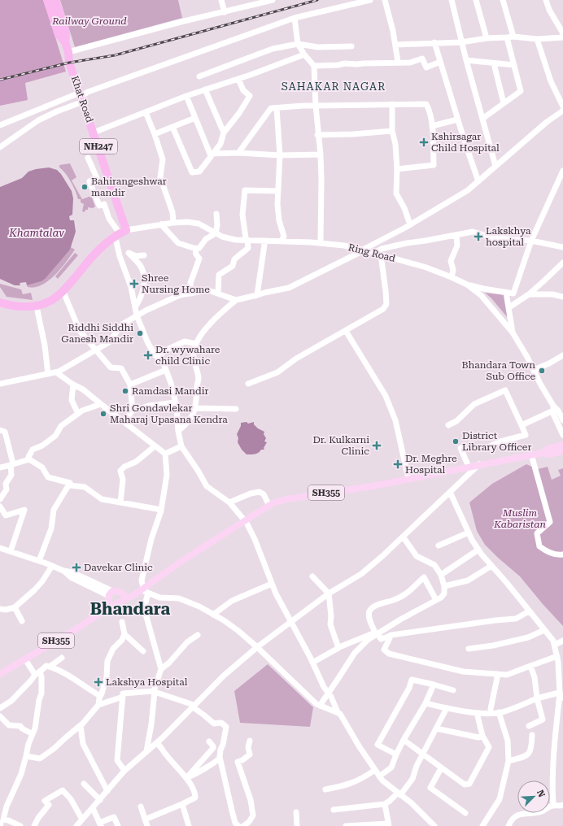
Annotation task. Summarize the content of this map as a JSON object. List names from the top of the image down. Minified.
{"streets":{"highway":["Khat Road","NH247"],"main road":["SH355"],"street":["Ring Road"]},"crossings":[["Khat Road","Ring Road"]],"districts":["SAHAKAR NAGAR","Bhandara"],"water":["Khamtalav"],"parks":["Railway Ground","Muslim Kabaristan"],"places":{"health":["Kshirsagar Child Hospital","Lakskhya hospital","Shree Nursing Home","Dr. wywahare child Clinic","Dr. Kulkarni Clinic","Dr. Meghre Hospital","Davekar Clinic","Lakshya Hospital"],"other":["Bahirangeshwar mandir","Riddhi Siddhi Ganesh Mandir","Bhandara Town Sub Office","Ramdasi Mandir","Shri Gondavlekar Maharaj Upasana Kendra","District Library Officer"]},"north":"top right"}
